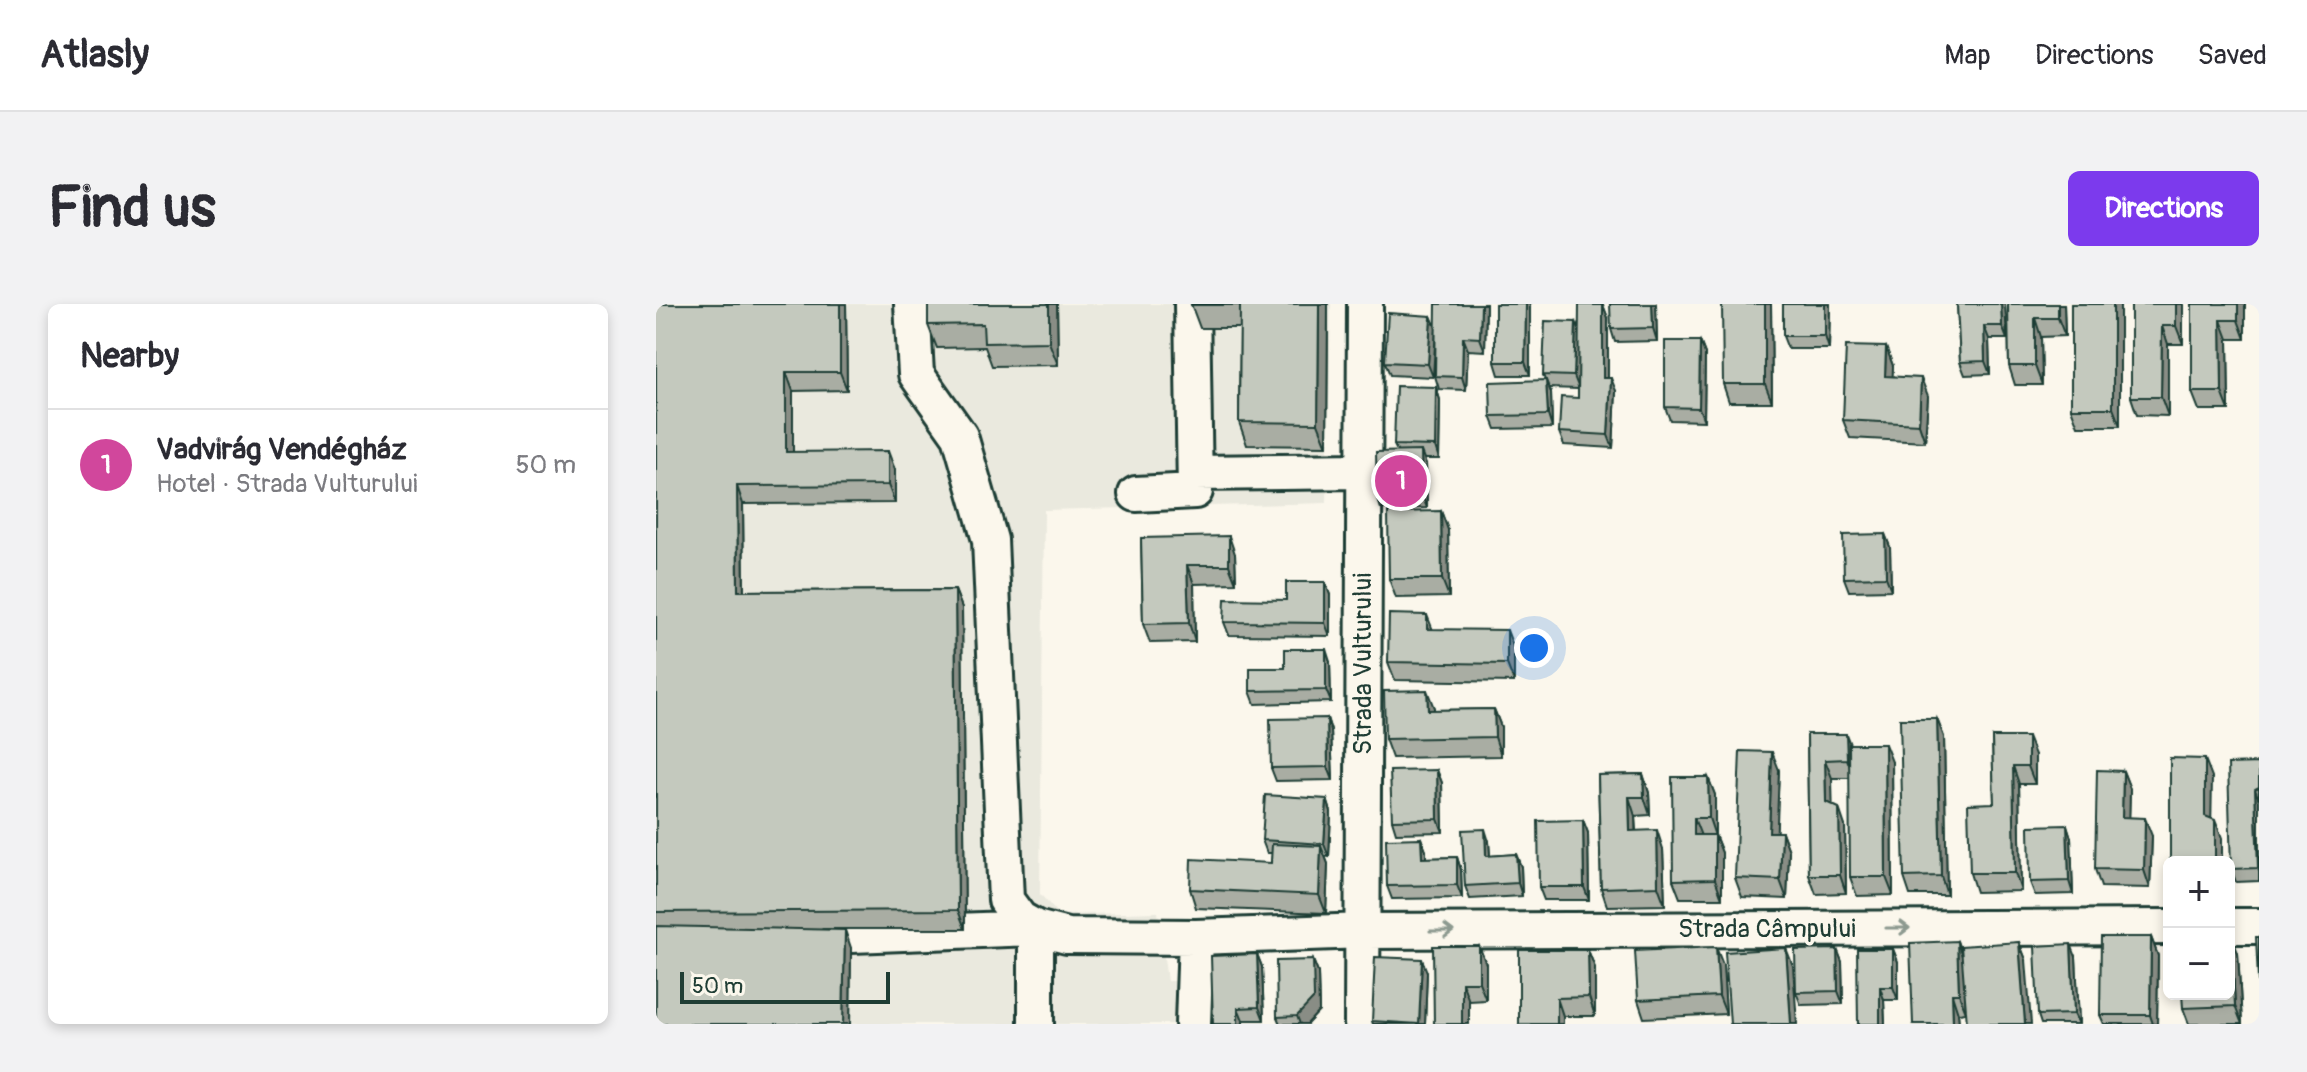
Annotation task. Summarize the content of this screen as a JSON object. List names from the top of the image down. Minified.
{"streets":{"street":["Strada Vulturului","Strada Câmpului"]},"crossings":[["Strada Vulturului","Strada Câmpului"]],"one_way":["Strada Câmpului"],"scale_bar":"50 m","page":{"header":"Atlasly","nav":["Map","Directions","Saved"],"buttons":"Directions","title":"Find us","heading":"Nearby","list":[{"mark":"1","name":"Vadvirág Vendégház","note":"Hotel · Strada Vulturului","value":"50 m"}],"pins":"1","map_buttons":["+","−"],"scale":"50 m"}}
